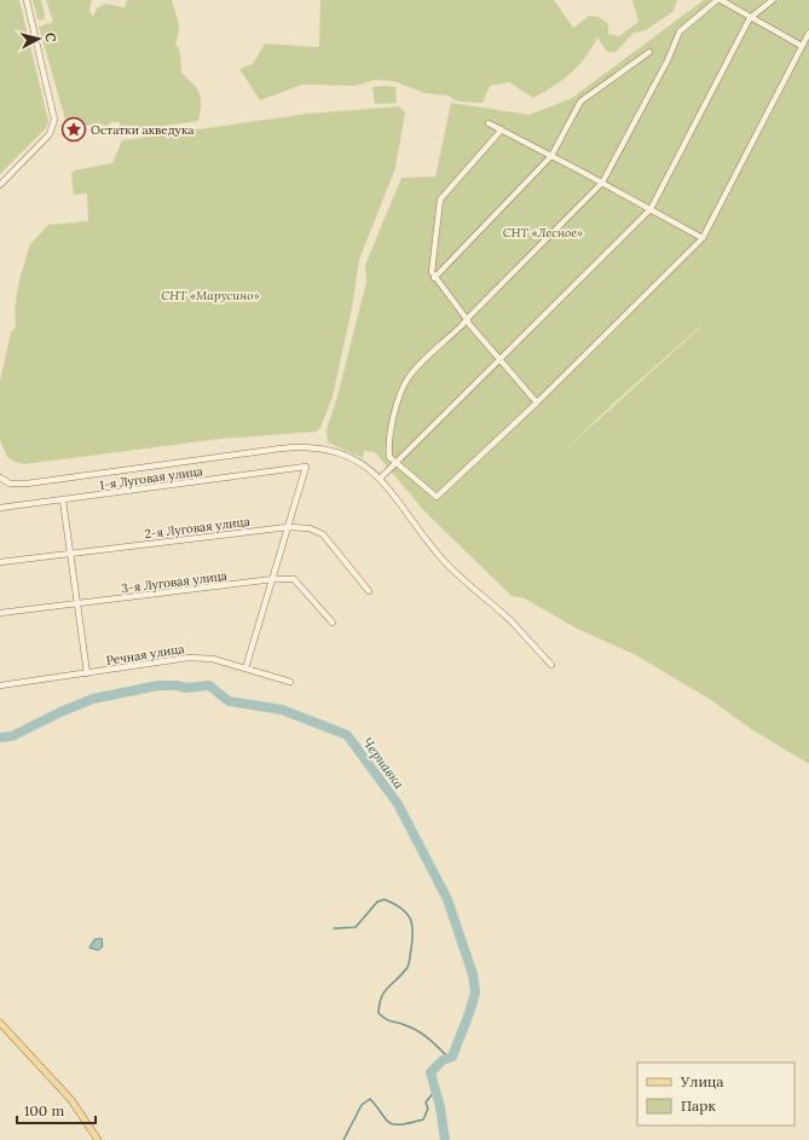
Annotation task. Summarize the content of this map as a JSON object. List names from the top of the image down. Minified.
{"streets":{"street":["1-я Луговая улица","2-я Луговая улица","3-я Луговая улица","Речная улица"]},"crossings":[["1-я Луговая улица","2-я Луговая улица"]],"water":["Чернавка"],"parks":["СНТ «Лесное»","СНТ «Марусино»"],"places":{"place":["Остатки акведука"]},"legend":["Улица","Парк"],"scale_bar":"100 m","north":"right"}
